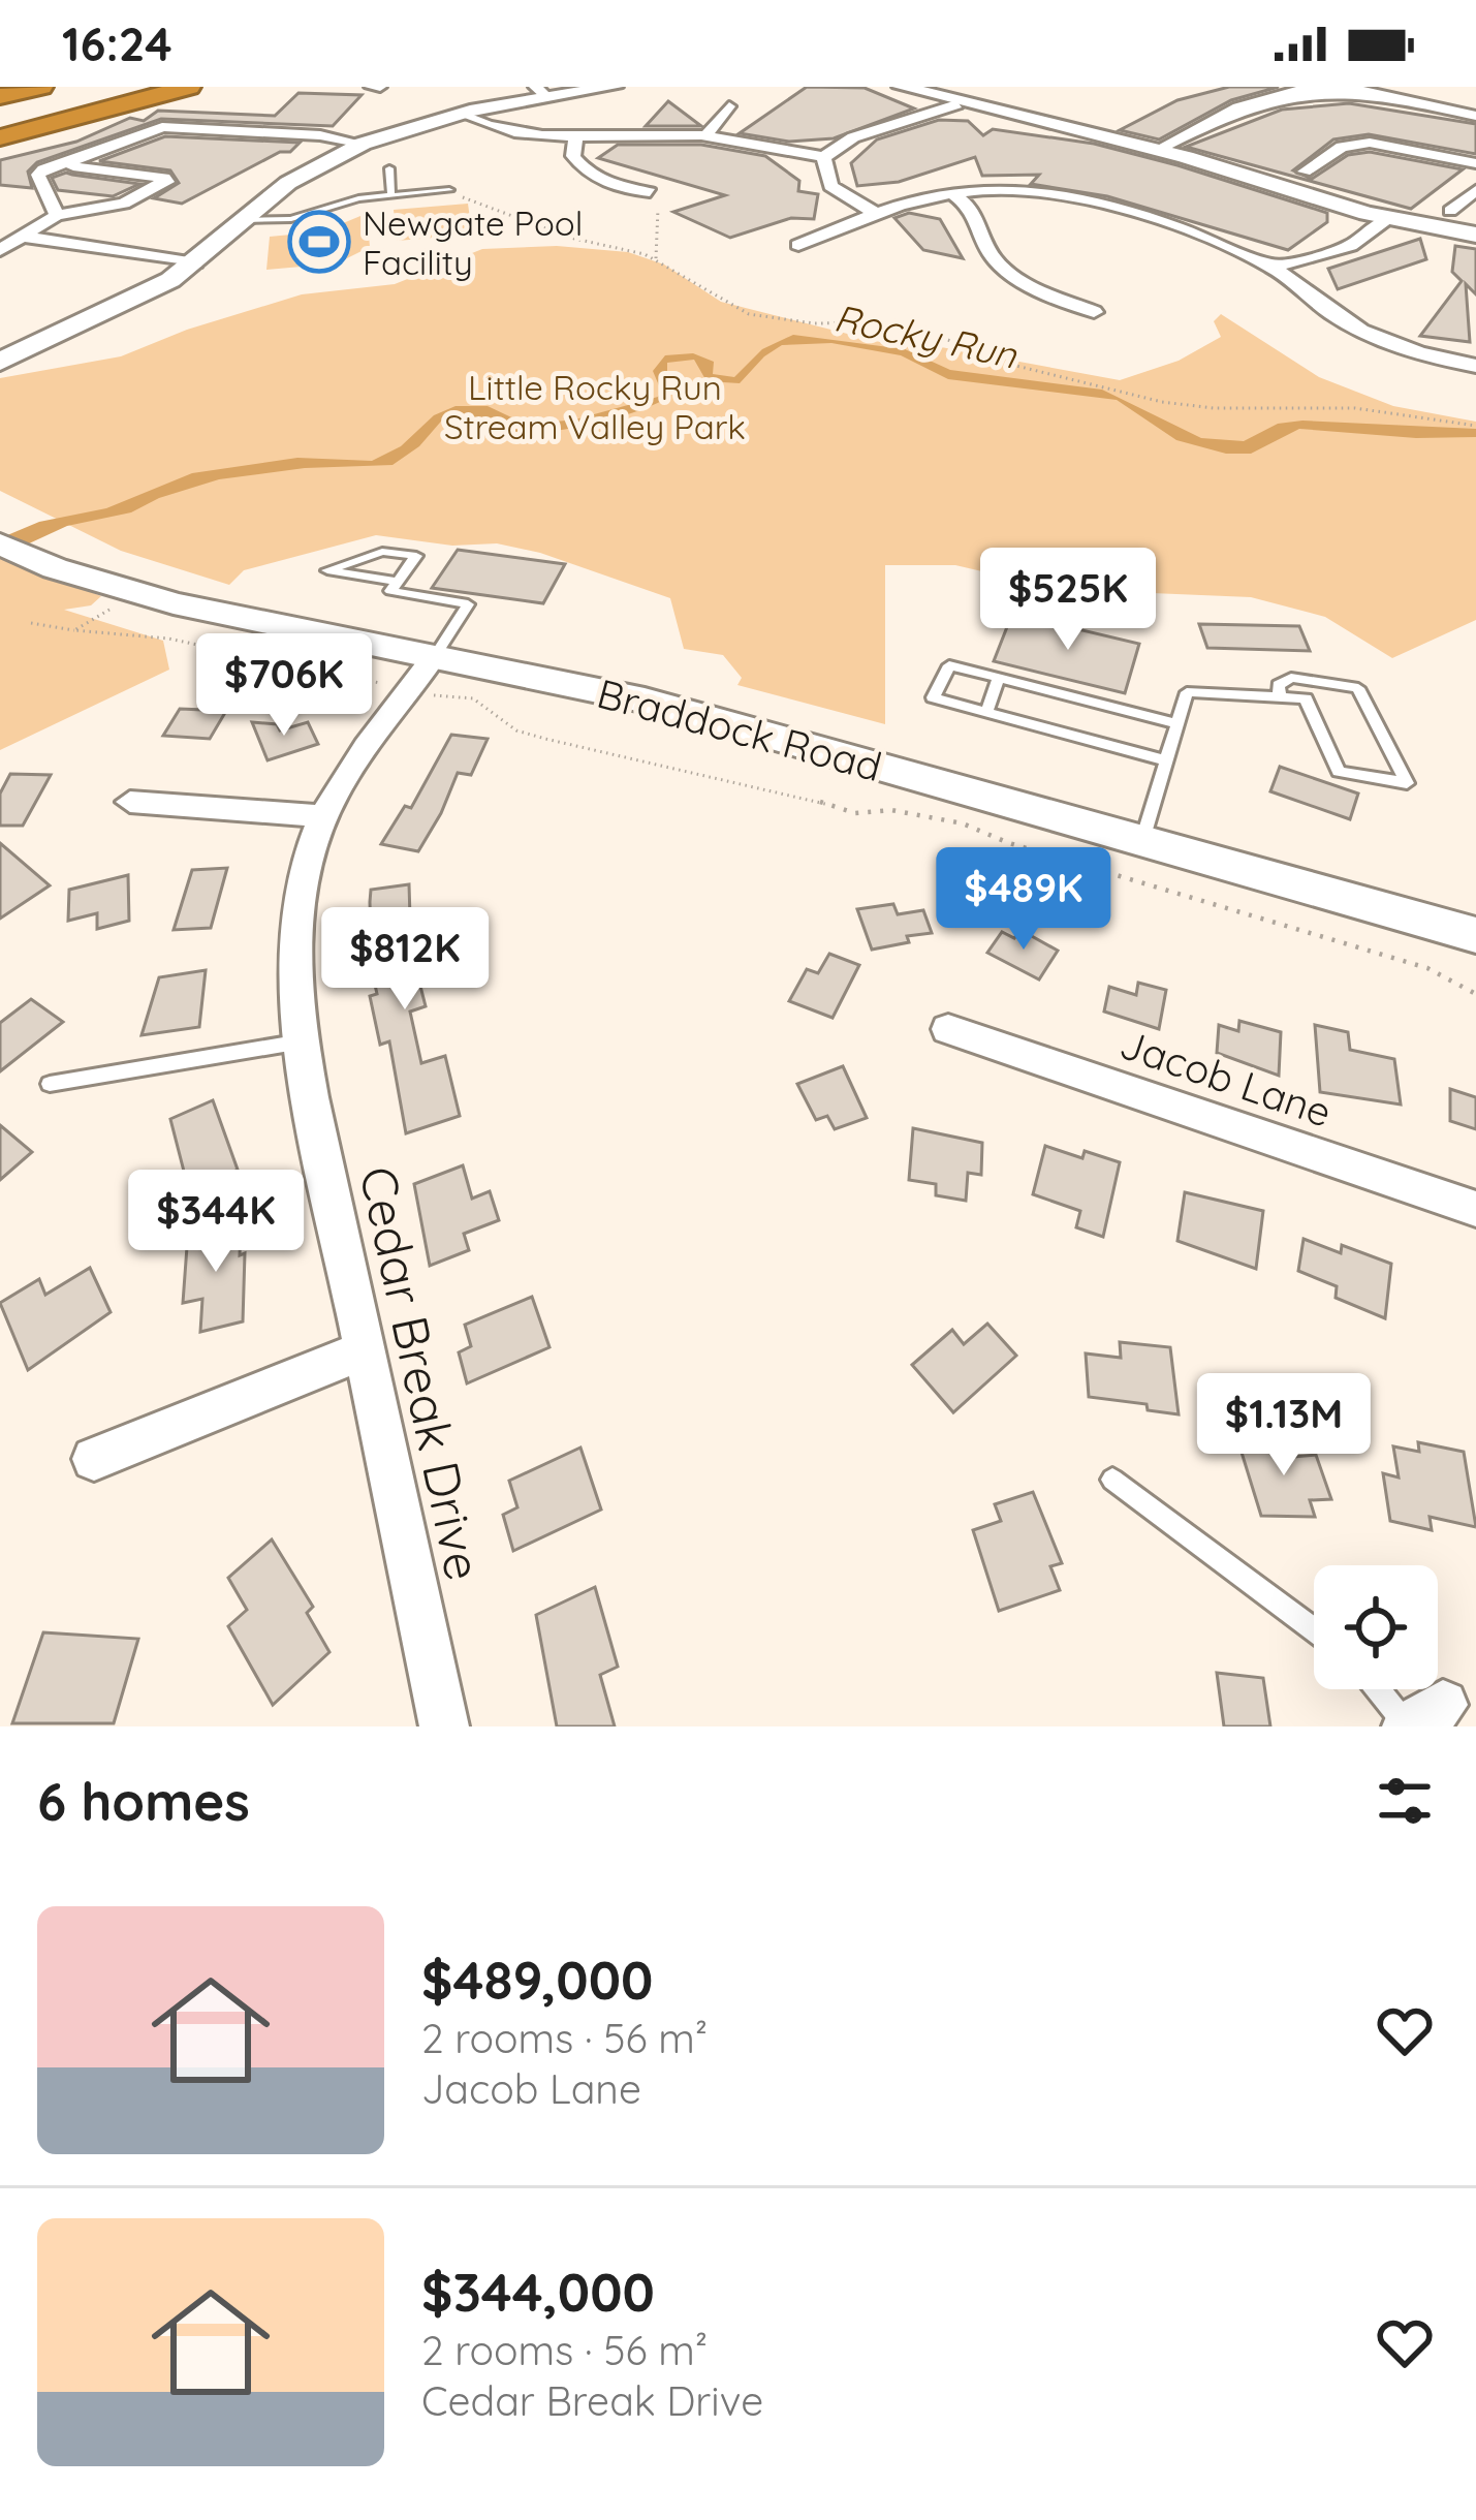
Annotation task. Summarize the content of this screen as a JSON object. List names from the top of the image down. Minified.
{"streets":{"street":["Braddock Road","Jacob Lane","Cedar Break Drive"]},"crossings":[["Braddock Road","Cedar Break Drive"]],"water":["Rocky Run"],"parks":["Little Rocky Run Stream Valley Park"],"places":{"sports":["Newgate Pool Facility"]},"page":{"status":"16:24","price":["$525K","$706K","$489K","$812K","$344K","$1.13M"],"heading":"6 homes","list":[{"name":"$489,000","note":"2 rooms · 56 m² · Jacob Lane"},{"name":"$344,000","note":"2 rooms · 56 m² · Cedar Break Drive"}]}}
